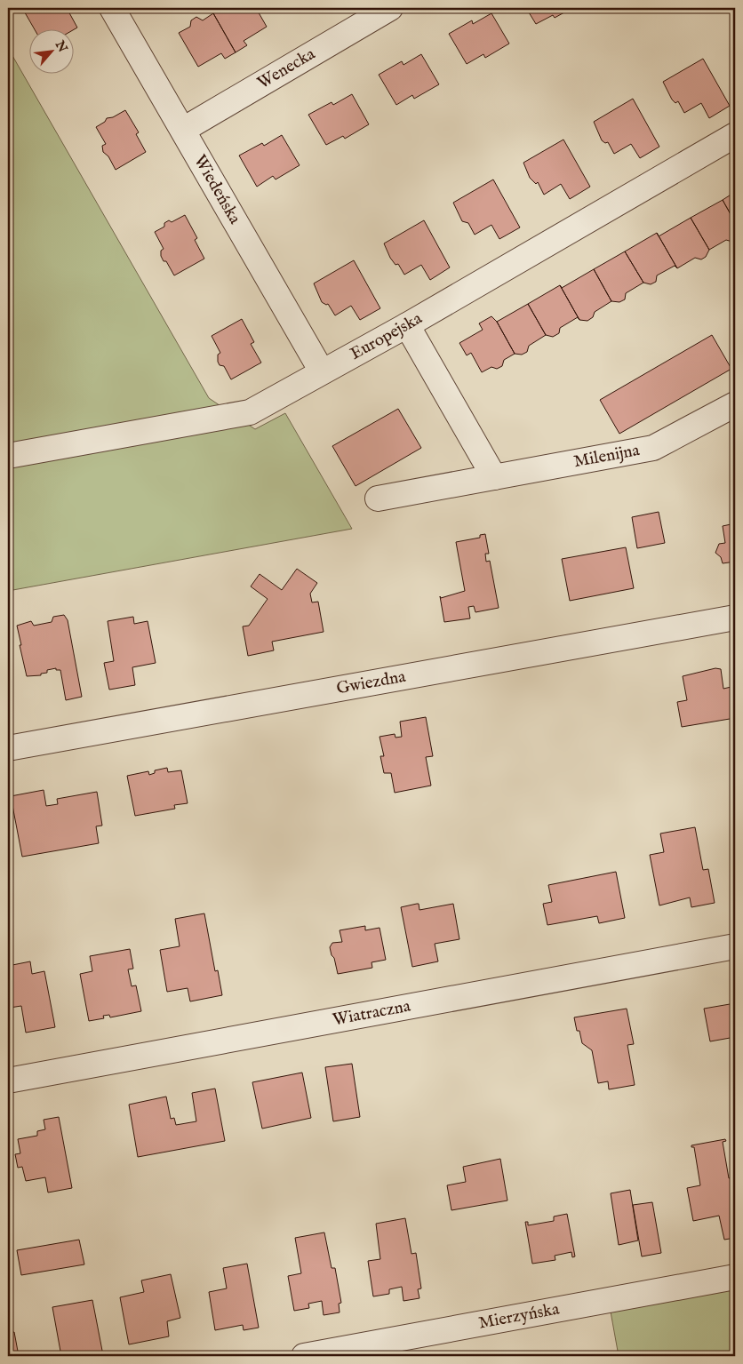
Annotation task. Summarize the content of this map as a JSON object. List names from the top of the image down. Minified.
{"streets":{"street":["Wenecka","Wiedeńska","Europejska","Milenijna","Gwiezdna","Wiatraczna","Mierzyńska"]},"crossings":[["Wenecka","Wiedeńska"],["Wiedeńska","Europejska"]],"north":"top right"}
